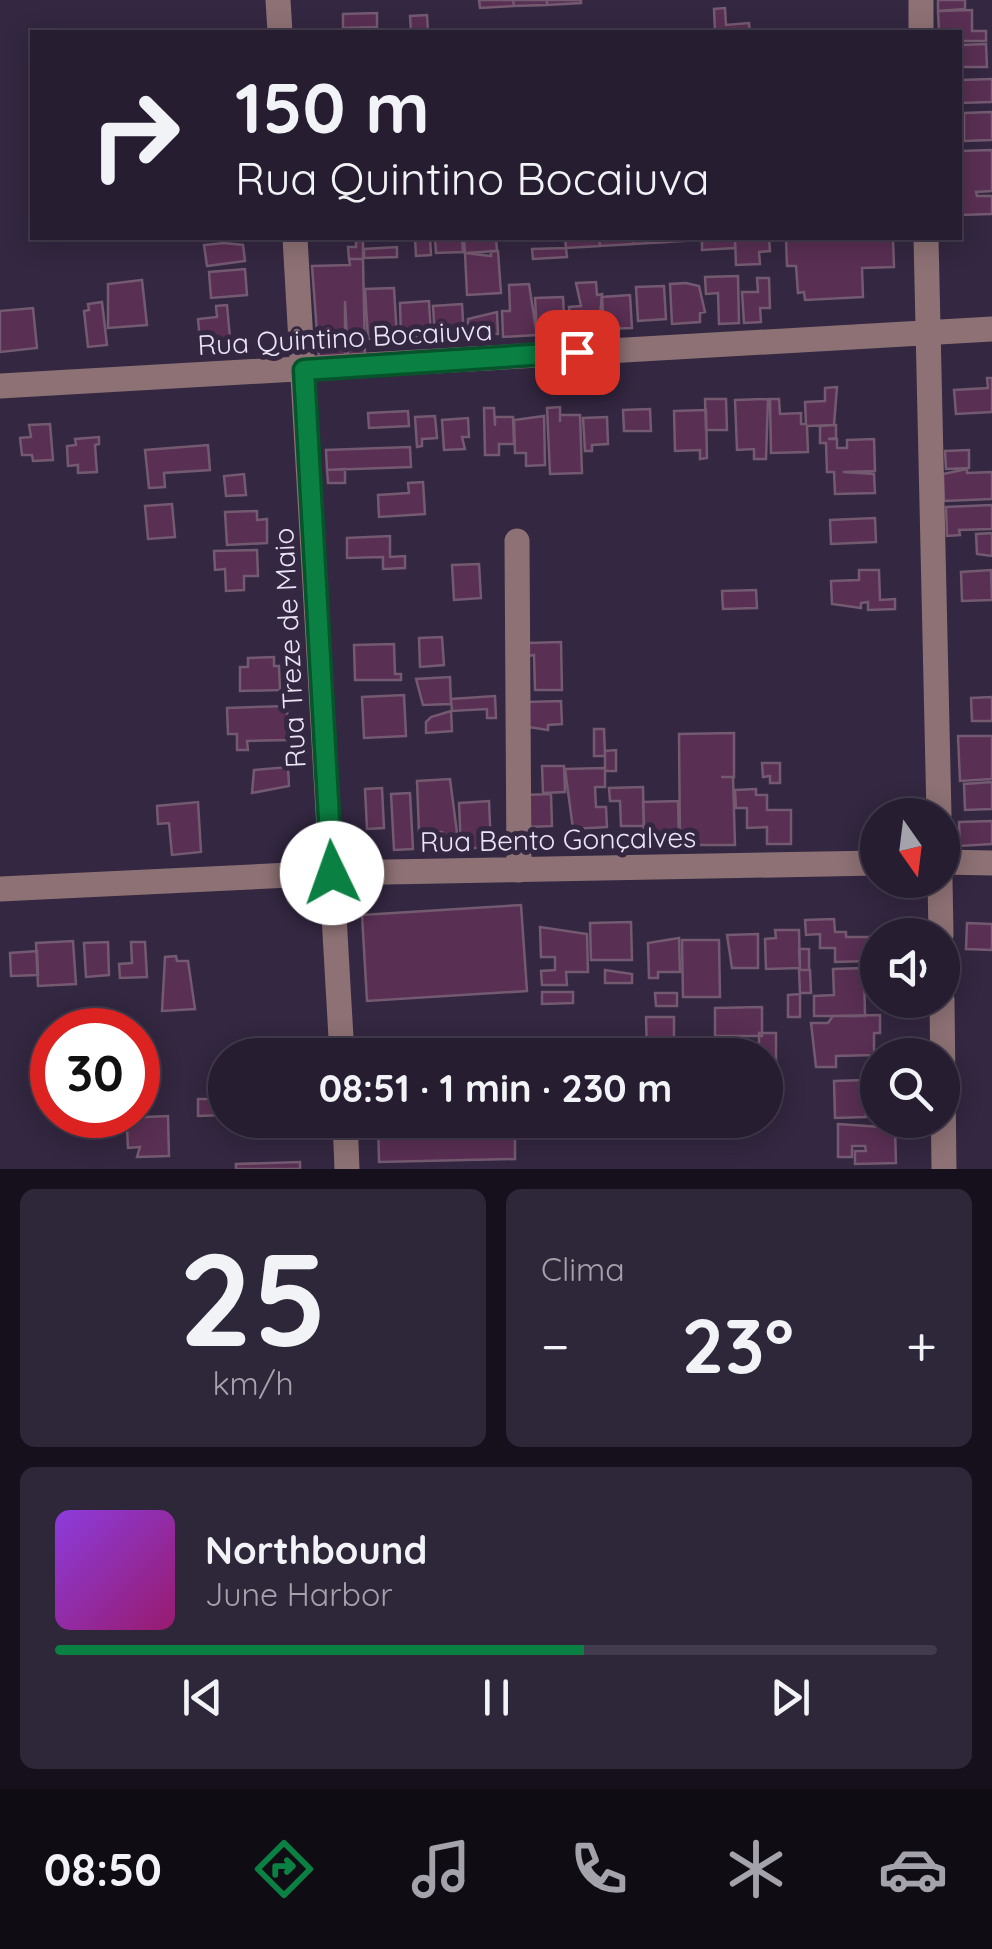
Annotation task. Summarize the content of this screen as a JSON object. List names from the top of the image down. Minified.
{"streets":{"street":["Rua Quintino Bocaiuva","Rua Treze de Maio","Rua Bento Gonçalves"]},"crossings":[["Rua Quintino Bocaiuva","Rua Treze de Maio"],["Rua Treze de Maio","Rua Bento Gonçalves"]],"north":"bottom","page":{"turn":["150 m","Rua Quintino Bocaiuva"],"limit":"30","trip":"08:51 · 1 min · 230 m","tile":[["25","km/h"],"Clima"],"heat":["−","23°","+"],"song":["Northbound","June Harbor"],"tabs":"08:50"}}
